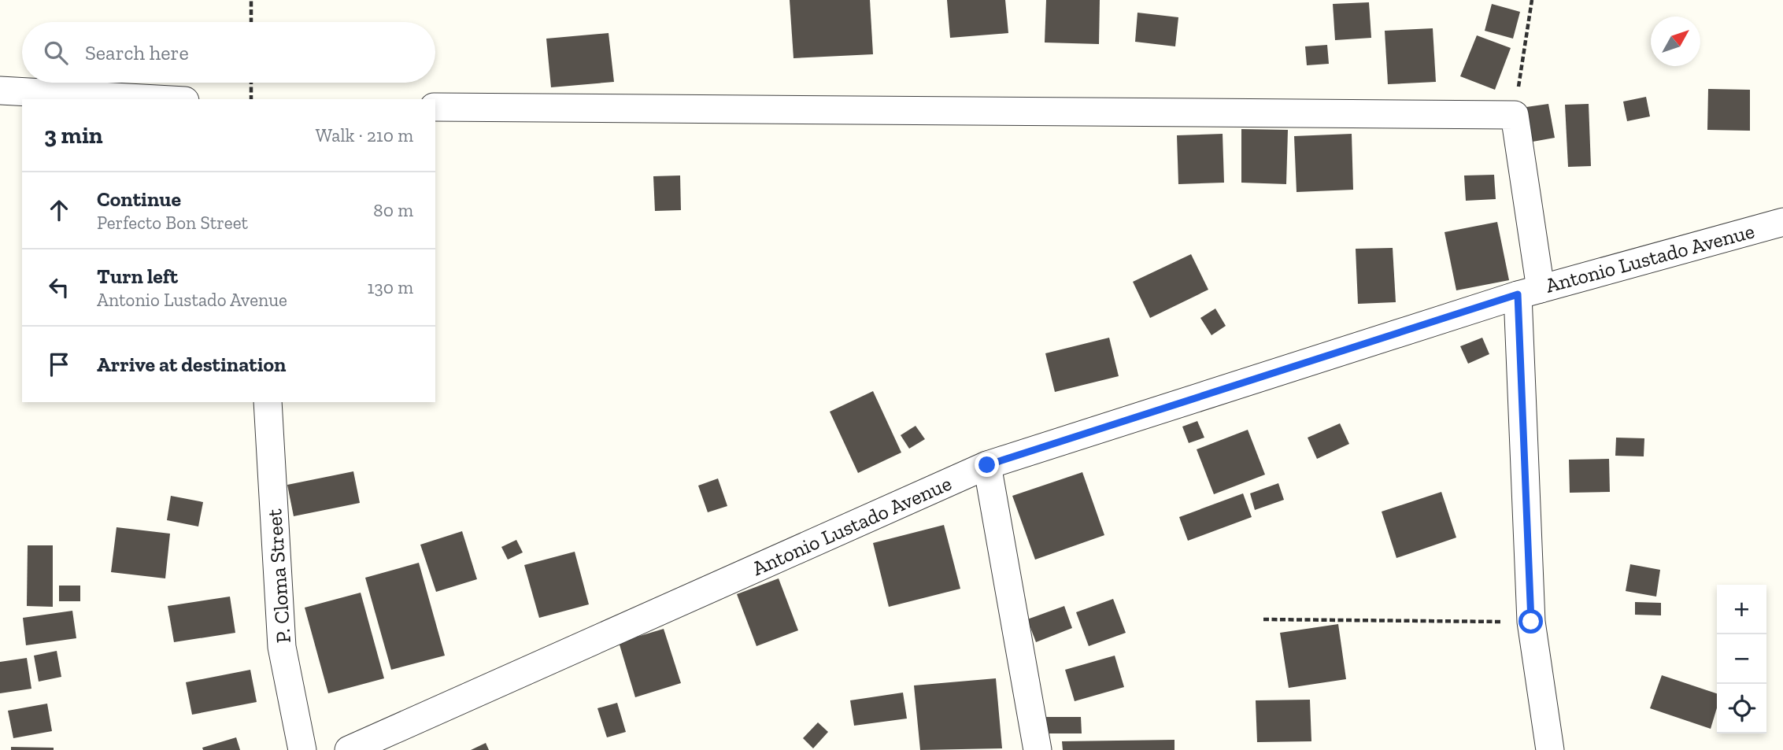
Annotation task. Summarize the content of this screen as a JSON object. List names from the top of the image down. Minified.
{"streets":{"street":["Antonio Lustado Avenue","P. Cloma Street"]},"north":"top right","page":{"search":"Search here","heading":["3 min","Walk · 210 m"],"list":[["Continue","Perfecto Bon Street","80 m"],["Turn left","Antonio Lustado Avenue","130 m"],"Arrive at destination"],"map_buttons":["+","−"]}}
